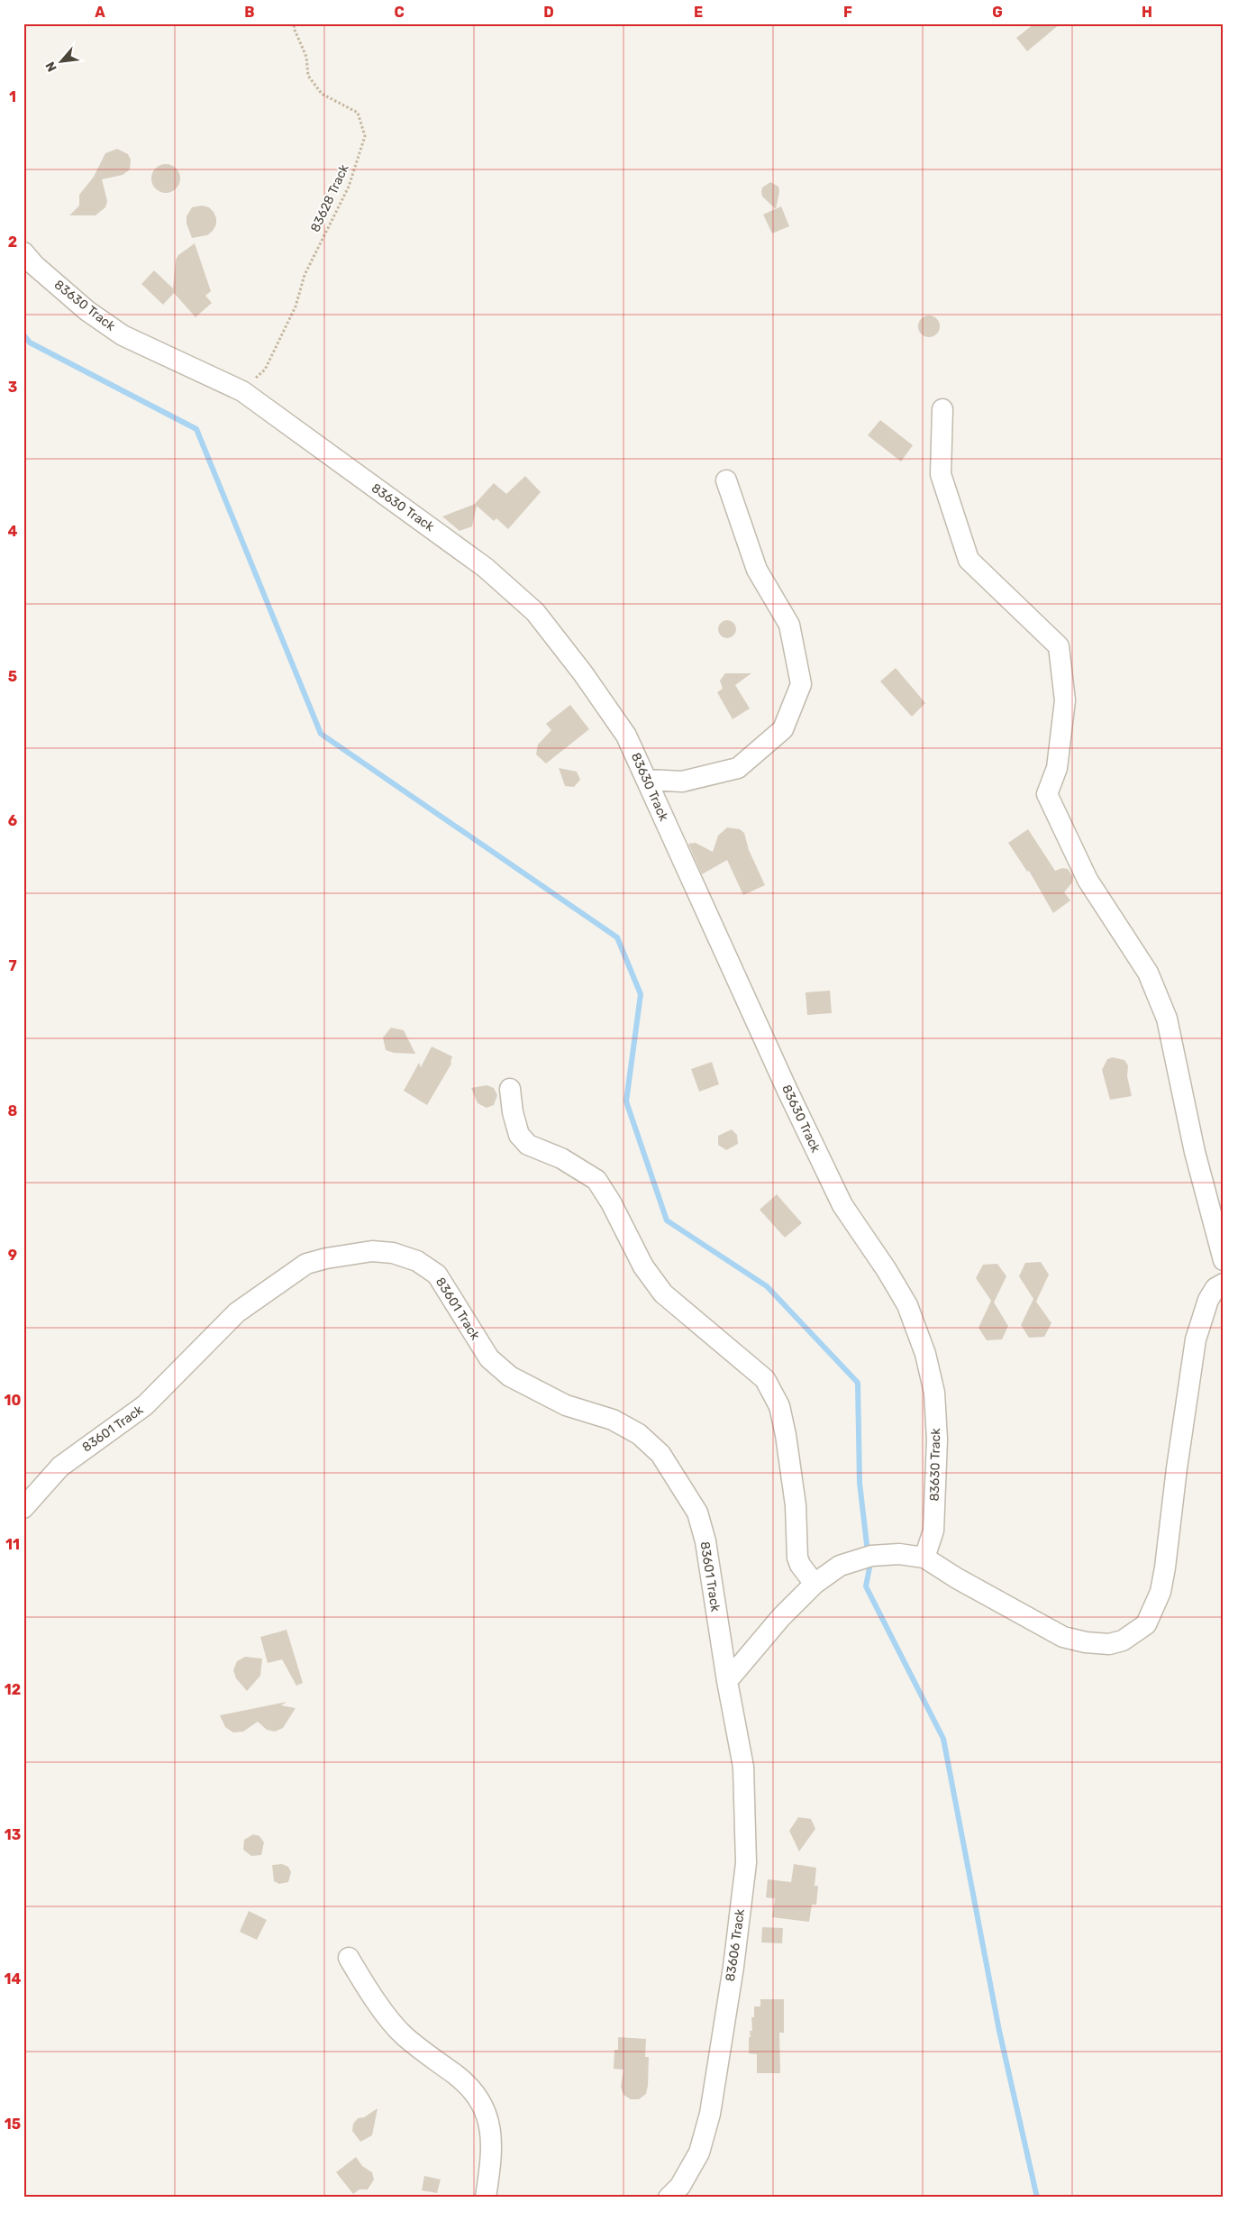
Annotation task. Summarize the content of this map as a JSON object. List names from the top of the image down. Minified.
{"streets":{"street":["83630 Track","83601 Track","83606 Track"],"path":["83628 Track"]},"crossings":[["83628 Track","83630 Track"],["83601 Track","83606 Track"]],"north":"bottom left","grid":{"columns":["A","B","C","D","E","F","G","H"],"rows":["1","2","3","4","5","6","7","8","9","10","11","12","13","14","15"]}}
